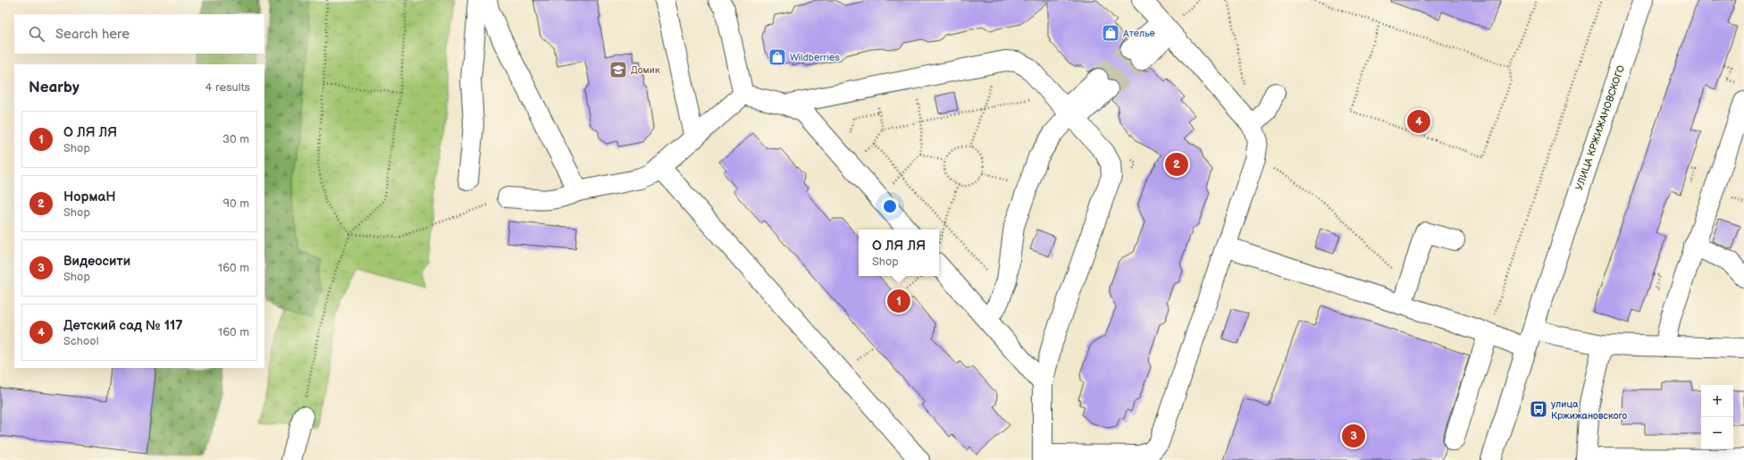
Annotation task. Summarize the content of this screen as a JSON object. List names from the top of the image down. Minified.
{"streets":{"street":["УЛИЦА КРЖИЖАНОВСКОГО"]},"places":{"shop":["Ателье","Wildberries"],"school or university":["Домик"],"bus stop":["улица Кржижановского"]},"page":{"search":"Search here","heading":["Nearby","4 results"],"pins":["4","2","1","3"],"list":[{"mark":"1","name":"О ЛЯ ЛЯ","note":"Shop","value":"30 m"},{"mark":"2","name":"НормаН","note":"Shop","value":"90 m"},{"mark":"3","name":"Видеосити","note":"Shop","value":"160 m"},{"mark":"4","name":"Детский сад № 117","note":"School","value":"160 m"}],"popup":["О ЛЯ ЛЯ","Shop"],"map_buttons":["+","−"]}}
